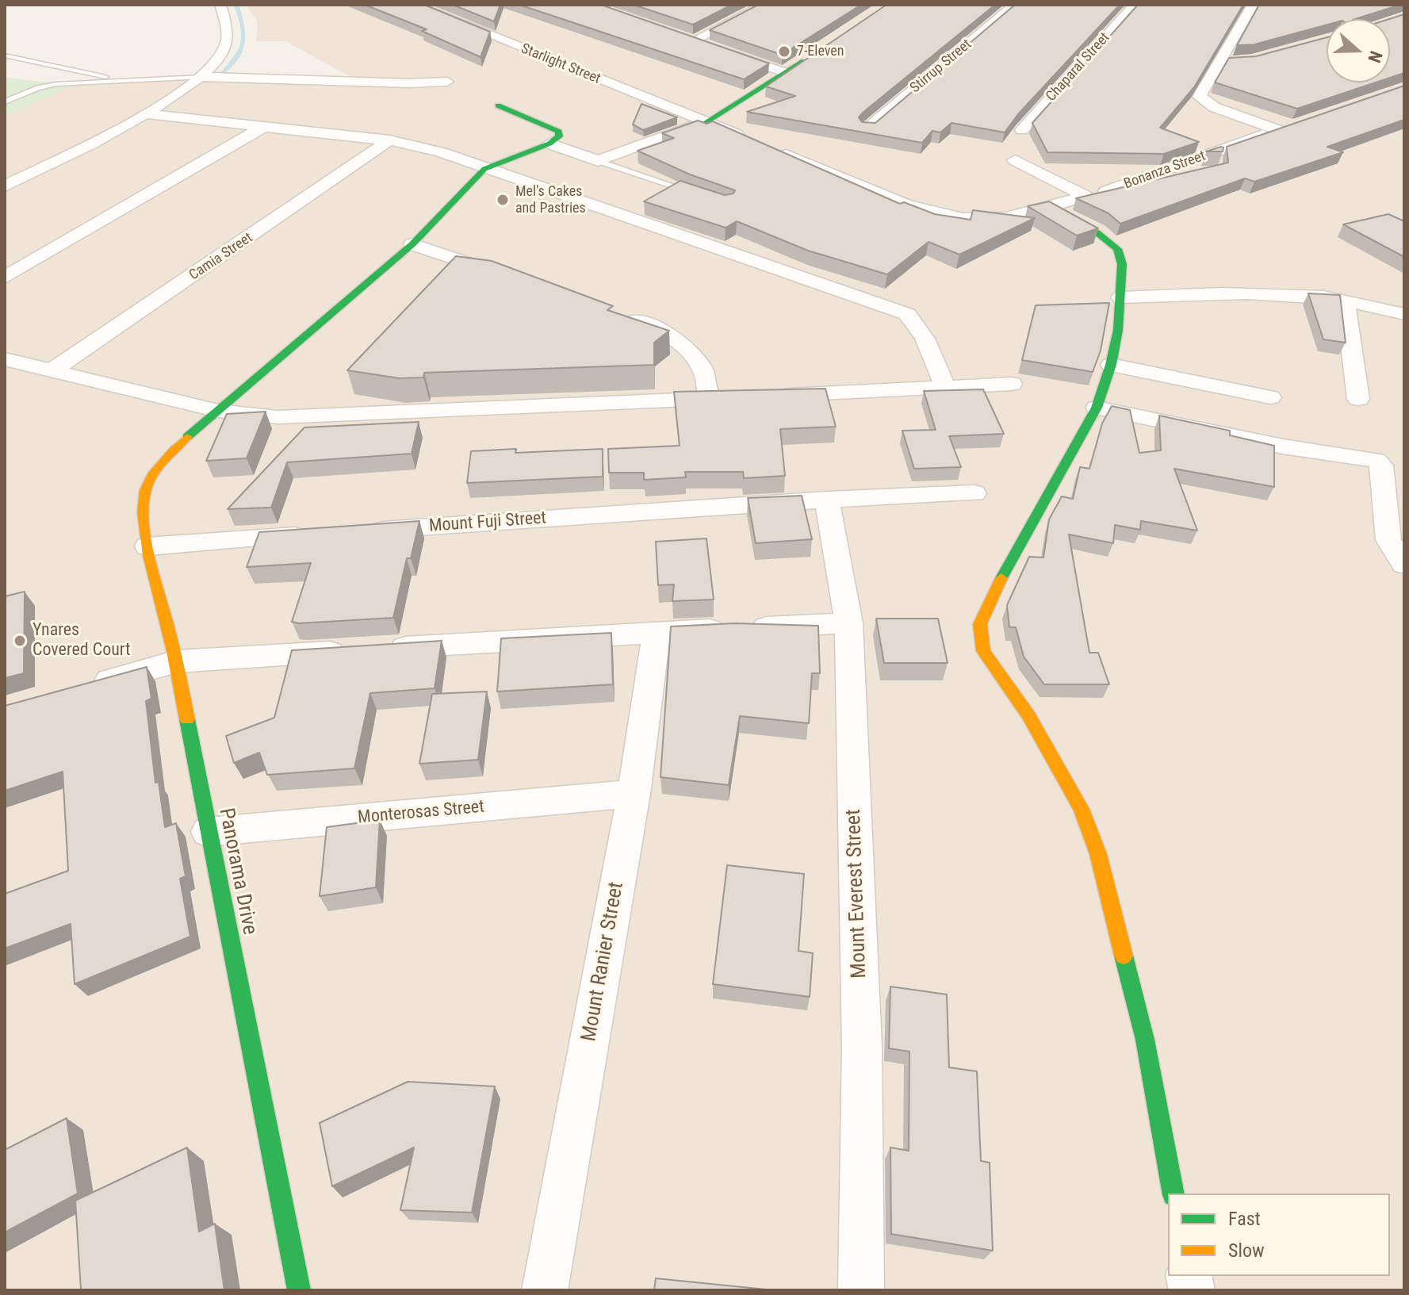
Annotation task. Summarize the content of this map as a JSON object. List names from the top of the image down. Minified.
{"streets":{"street":["Starlight Street","Stirrup Street","Chaparal Street","Bonanza Street","Camia Street","Mount Fuji Street","Monterosas Street","Panorama Drive","Mount Everest Street","Mount Ranier Street"]},"crossings":[["Mount Fuji Street","Mount Everest Street"],["Monterosas Street","Panorama Drive"],["Monterosas Street","Mount Ranier Street"]],"places":["7-Eleven","Mel's Cakes and Pastries","Ynares Covered Court"],"legend":["Fast","Slow"],"north":"right"}
